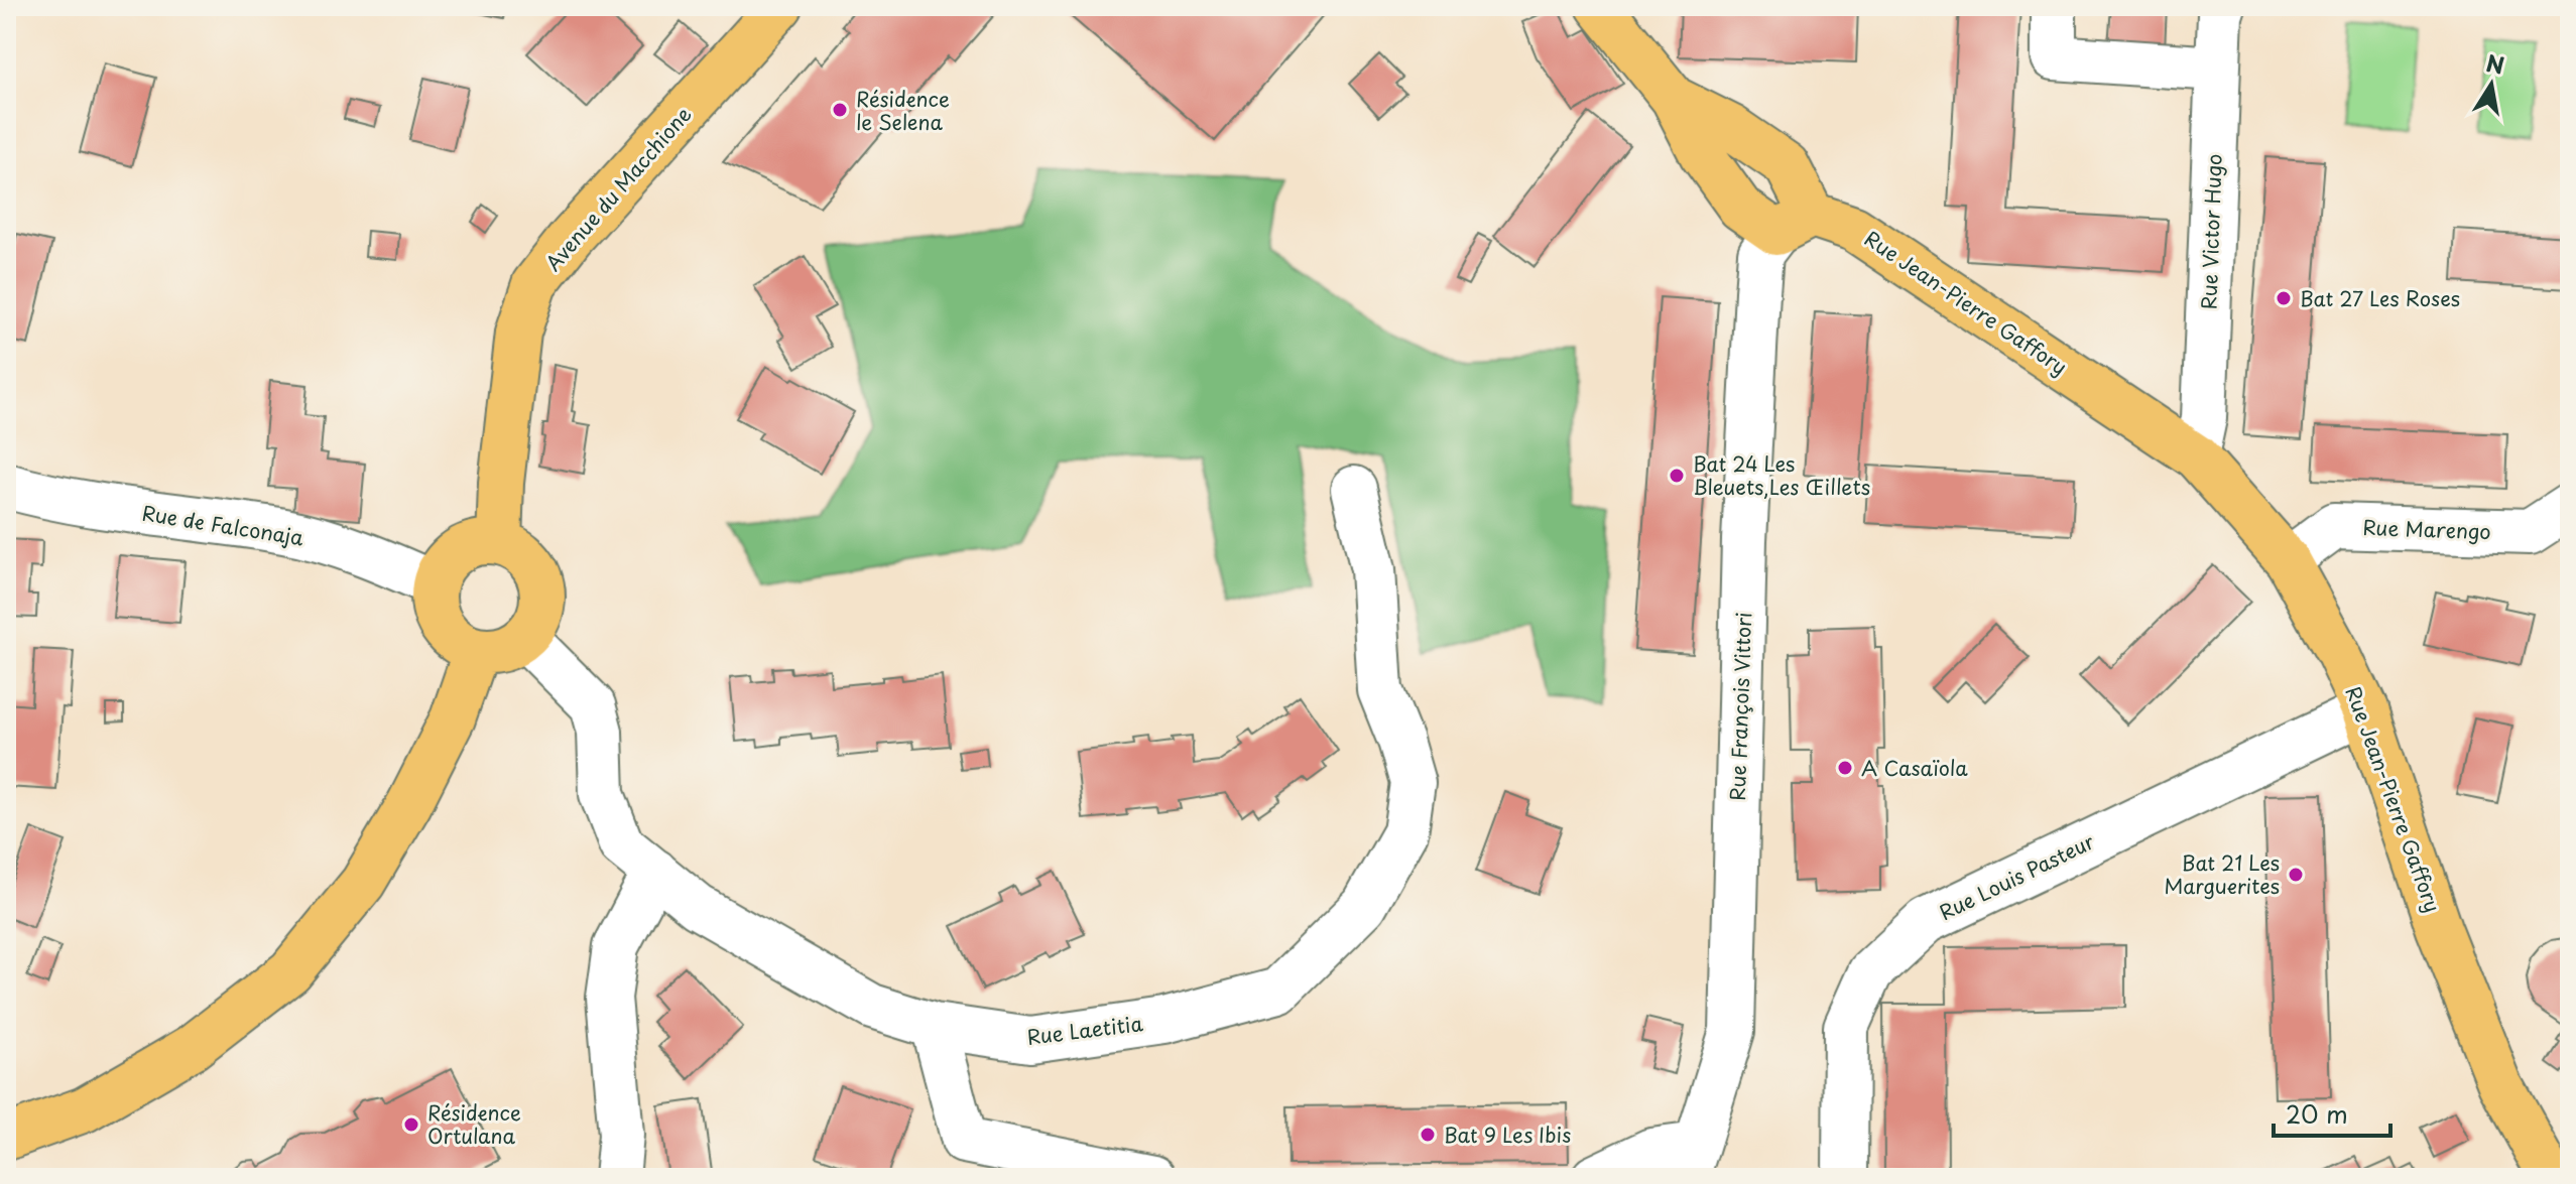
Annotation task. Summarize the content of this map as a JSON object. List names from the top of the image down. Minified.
{"streets":{"main road":["Avenue du Macchione","Rue Jean-Pierre Gaffory"],"street":["Rue Victor Hugo","Rue de Falconaja","Rue Marengo","Rue François Vittori","Rue Louis Pasteur","Rue Laetitia"]},"crossings":[["Avenue du Macchione","Rue de Falconaja"],["Avenue du Macchione","Rue Laetitia"],["Rue Victor Hugo","Rue Jean-Pierre Gaffory"],["Rue Jean-Pierre Gaffory","Rue Marengo"],["Rue Jean-Pierre Gaffory","Rue François Vittori"],["Rue Jean-Pierre Gaffory","Rue Louis Pasteur"],["Rue de Falconaja","Rue Laetitia"]],"places":["Résidence le Selena","Bat 27 Les Roses","Bat 24 Les Bleuets,Les Œillets","A Casaïola","Bat 21 Les Marguerites","Résidence Ortulana","Bat 9 Les Ibis"],"scale_bar":"20 m","north":"top"}
